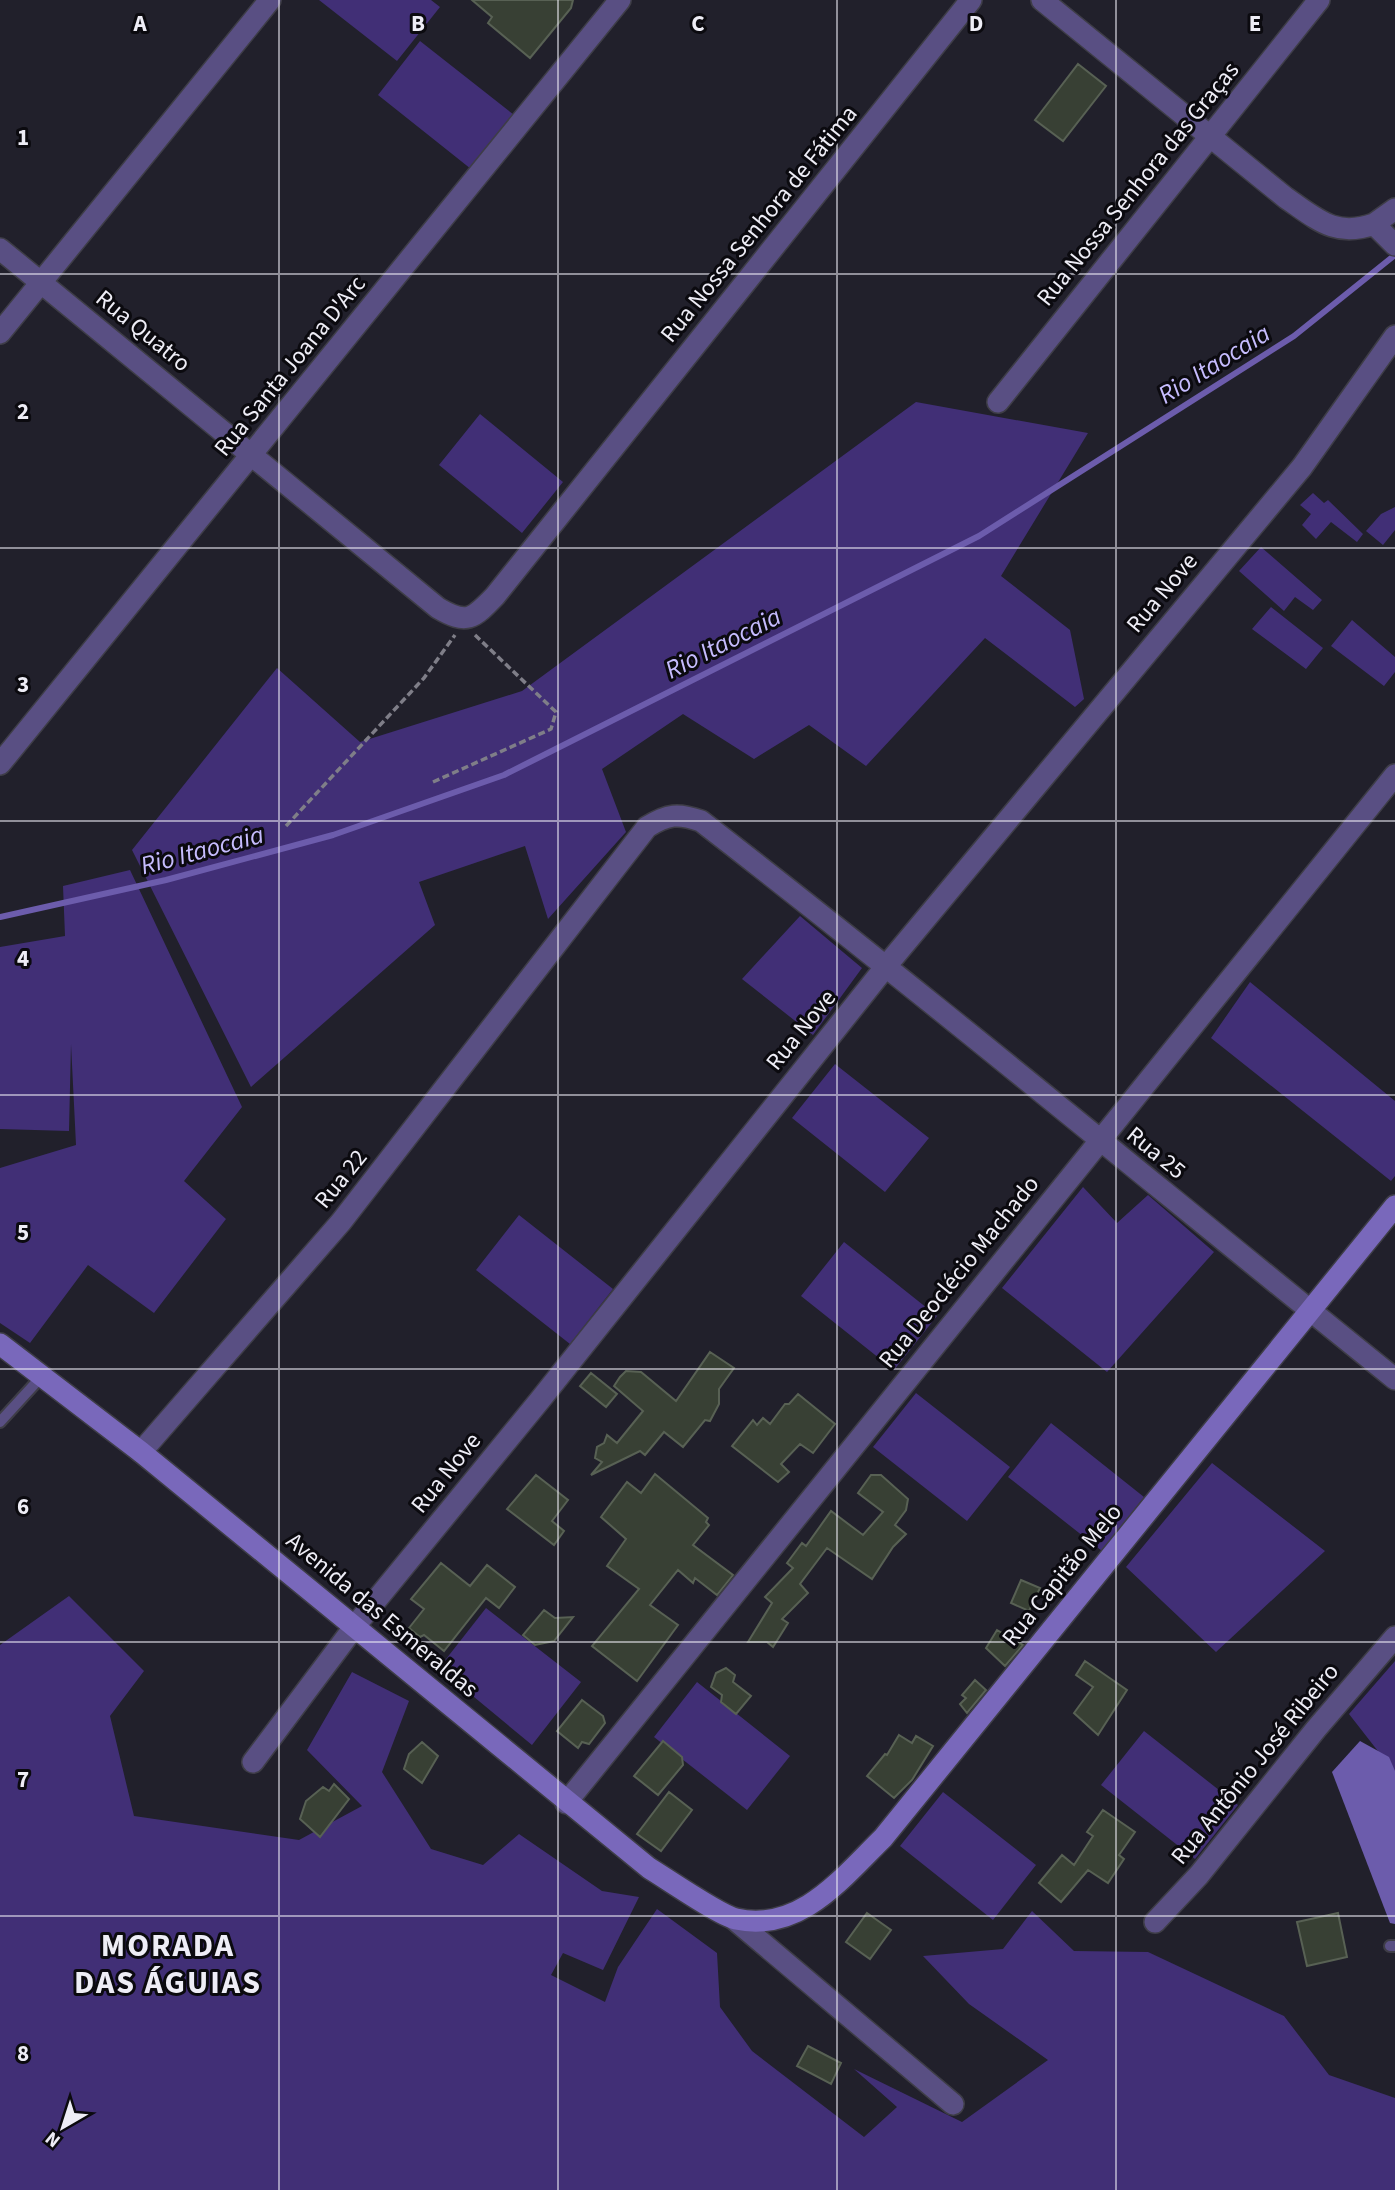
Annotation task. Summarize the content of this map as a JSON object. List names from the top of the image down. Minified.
{"streets":{"main road":["Rua Capitão Melo","Avenida das Esmeraldas"],"street":["Rua Nossa Senhora das Graças","Rua Nossa Senhora de Fátima","Rua Quatro","Rua Santa Joana D'Arc","Rua Nove","Rua 25","Rua 22","Rua Deoclécio Machado","Rua Antônio José Ribeiro"]},"crossings":[["Rua Nossa Senhora de Fátima","Rua Quatro"],["Rua Quatro","Rua Santa Joana D'Arc"],["Rua Nove","Rua 25"],["Rua Nove","Rua 22"],["Rua Nove","Avenida das Esmeraldas"],["Rua 25","Rua 22"],["Rua 25","Rua Deoclécio Machado"],["Rua 25","Rua Capitão Melo"],["Rua 22","Avenida das Esmeraldas"],["Rua Deoclécio Machado","Avenida das Esmeraldas"],["Rua Capitão Melo","Avenida das Esmeraldas"]],"districts":["MORADA DAS ÁGUIAS"],"water":["Rio Itaocaia"],"north":"bottom left","grid":{"columns":["A","B","C","D","E"],"rows":["1","2","3","4","5","6","7","8"]}}
